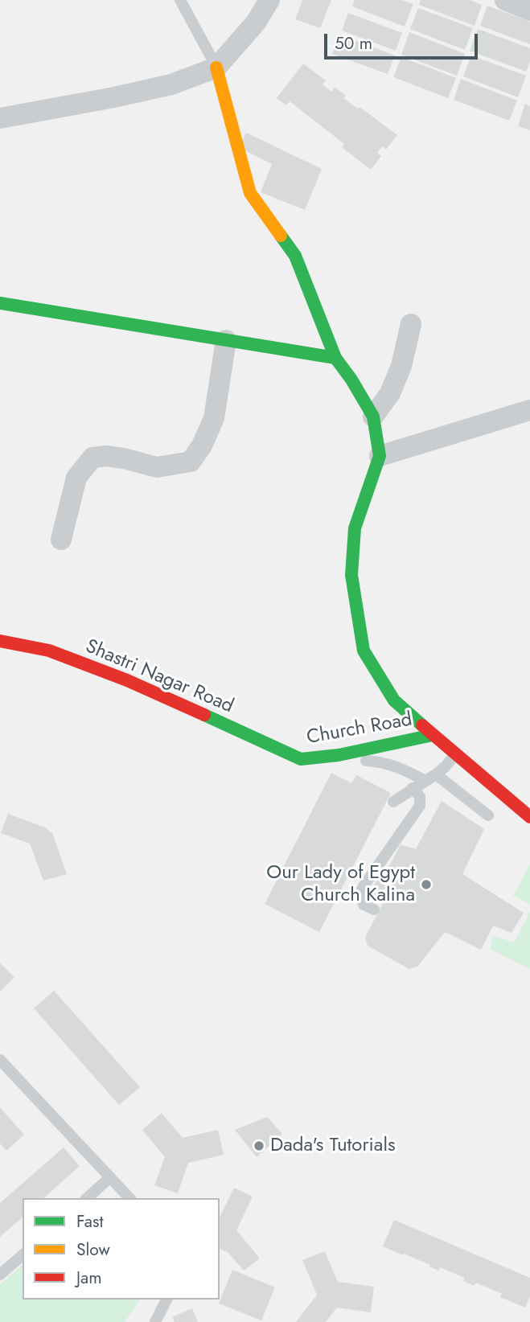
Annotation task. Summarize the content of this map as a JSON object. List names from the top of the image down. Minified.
{"streets":{"street":["Shastri Nagar Road","Church Road"]},"crossings":[["Shastri Nagar Road","Church Road"]],"places":["Our Lady of Egypt Church Kalina","Dada's Tutorials"],"legend":["Fast","Slow","Jam"],"scale_bar":"50 m"}
